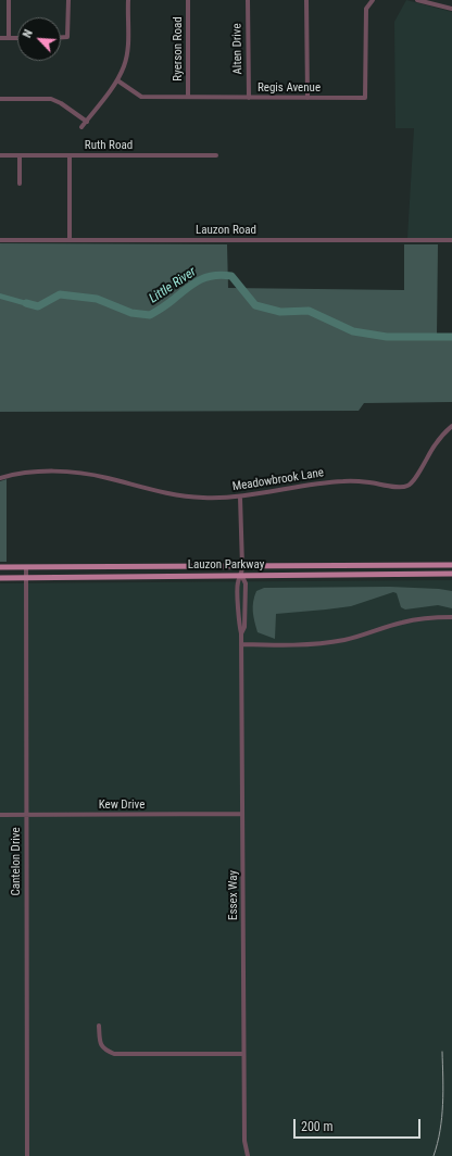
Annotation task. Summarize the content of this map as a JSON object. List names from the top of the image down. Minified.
{"streets":{"main road":["Lauzon Parkway"],"street":["Ryerson Road","Alten Drive","Regis Avenue","Ruth Road","Lauzon Road","Meadowbrook Lane","Kew Drive","Cantelon Drive","Essex Way"]},"crossings":[["Ryerson Road","Regis Avenue"],["Alten Drive","Regis Avenue"],["Meadowbrook Lane","Essex Way"],["Lauzon Parkway","Cantelon Drive"],["Lauzon Parkway","Essex Way"],["Kew Drive","Cantelon Drive"],["Kew Drive","Essex Way"]],"water":["Little River"],"scale_bar":"200 m","north":"top left"}
